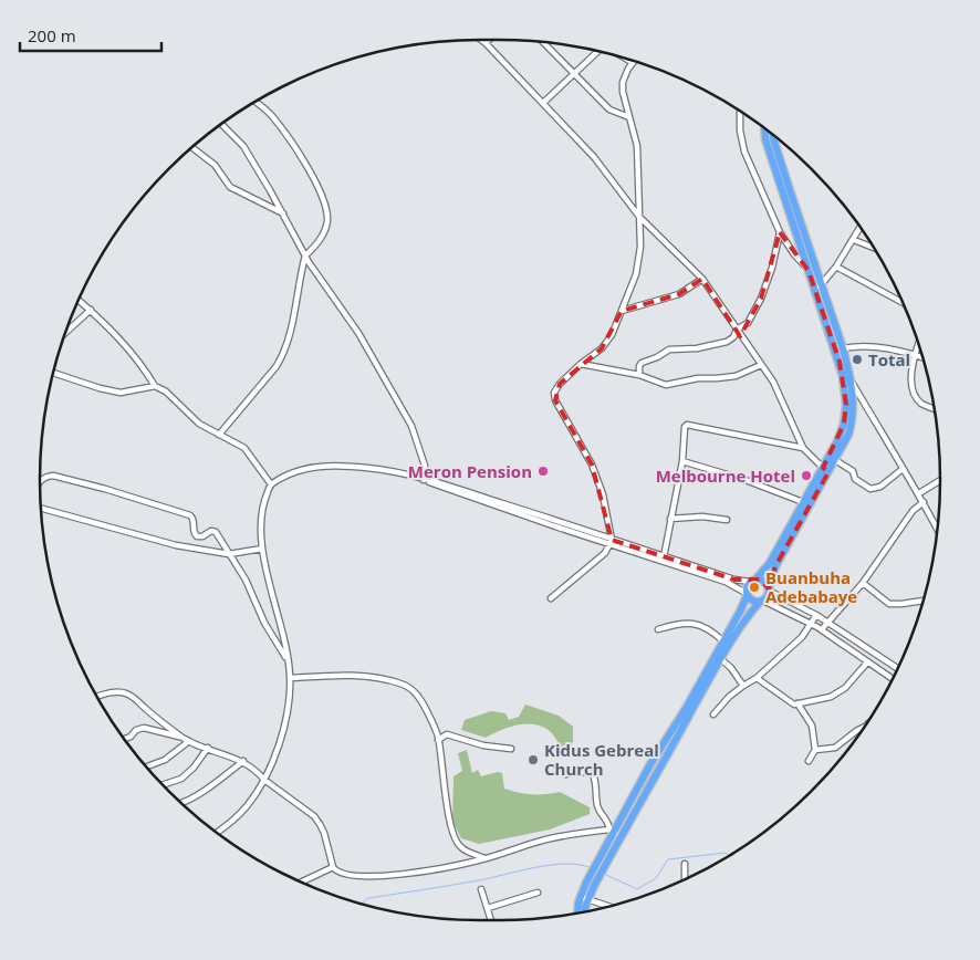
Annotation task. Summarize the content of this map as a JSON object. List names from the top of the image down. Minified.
{"places":["Total","Meron Pension","Melbourne Hotel","Buanbuha Adebabaye","Kidus Gebreal Church"],"scale_bar":"200 m"}
